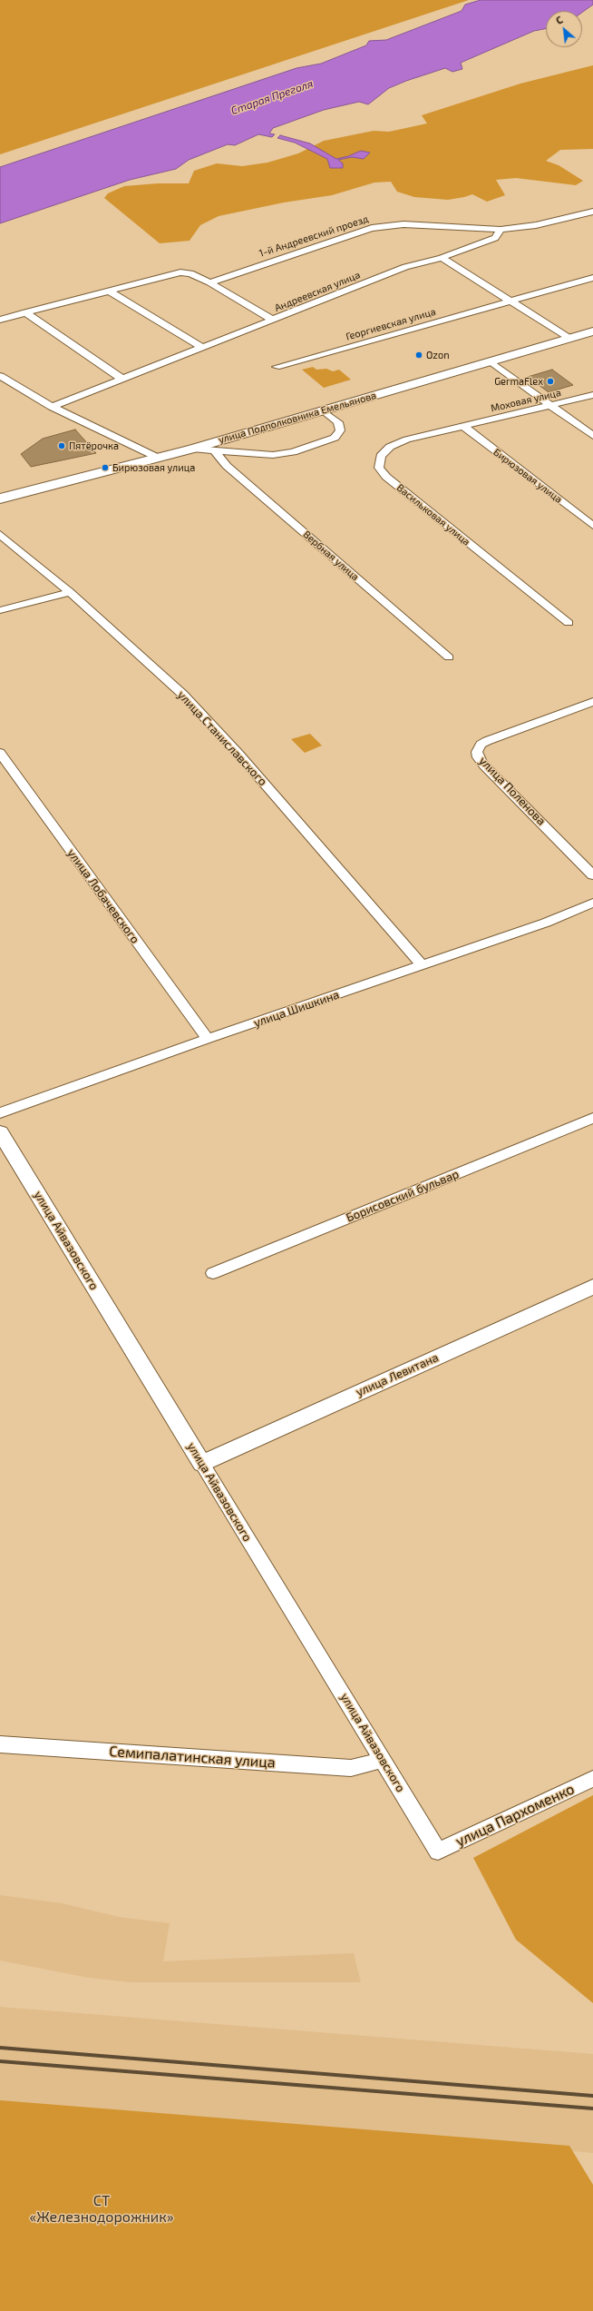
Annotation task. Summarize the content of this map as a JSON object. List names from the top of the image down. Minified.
{"streets":{"main road":["улица Подполковника Емельянова"],"street":["1-й Андреевский проезд","Андреевская улица","Георгиевская улица","Моховая улица","Бирюзовая улица","Васильковая улица","Вербная улица","улица Станиславского","улица Поленова","улица Лобачевского","улица Шишкина","Борисовский бульвар","улица Айвазовского","улица Левитана","Семипалатинская улица","улица Пархоменко"]},"crossings":[["1-й Андреевский проезд","Андреевская улица"],["Моховая улица","Бирюзовая улица"],["Моховая улица","Васильковая улица"],["Бирюзовая улица","Васильковая улица"],["улица Станиславского","улица Шишкина"],["улица Лобачевского","улица Шишкина"],["улица Айвазовского","улица Левитана"],["улица Айвазовского","Семипалатинская улица"],["улица Айвазовского","улица Пархоменко"]],"water":["Старая Преголя"],"parks":["СТ «Железнодорожник»"],"places":["Ozon","GermaFlex","Пятёрочка","Бирюзовая улица"],"north":"top left"}
